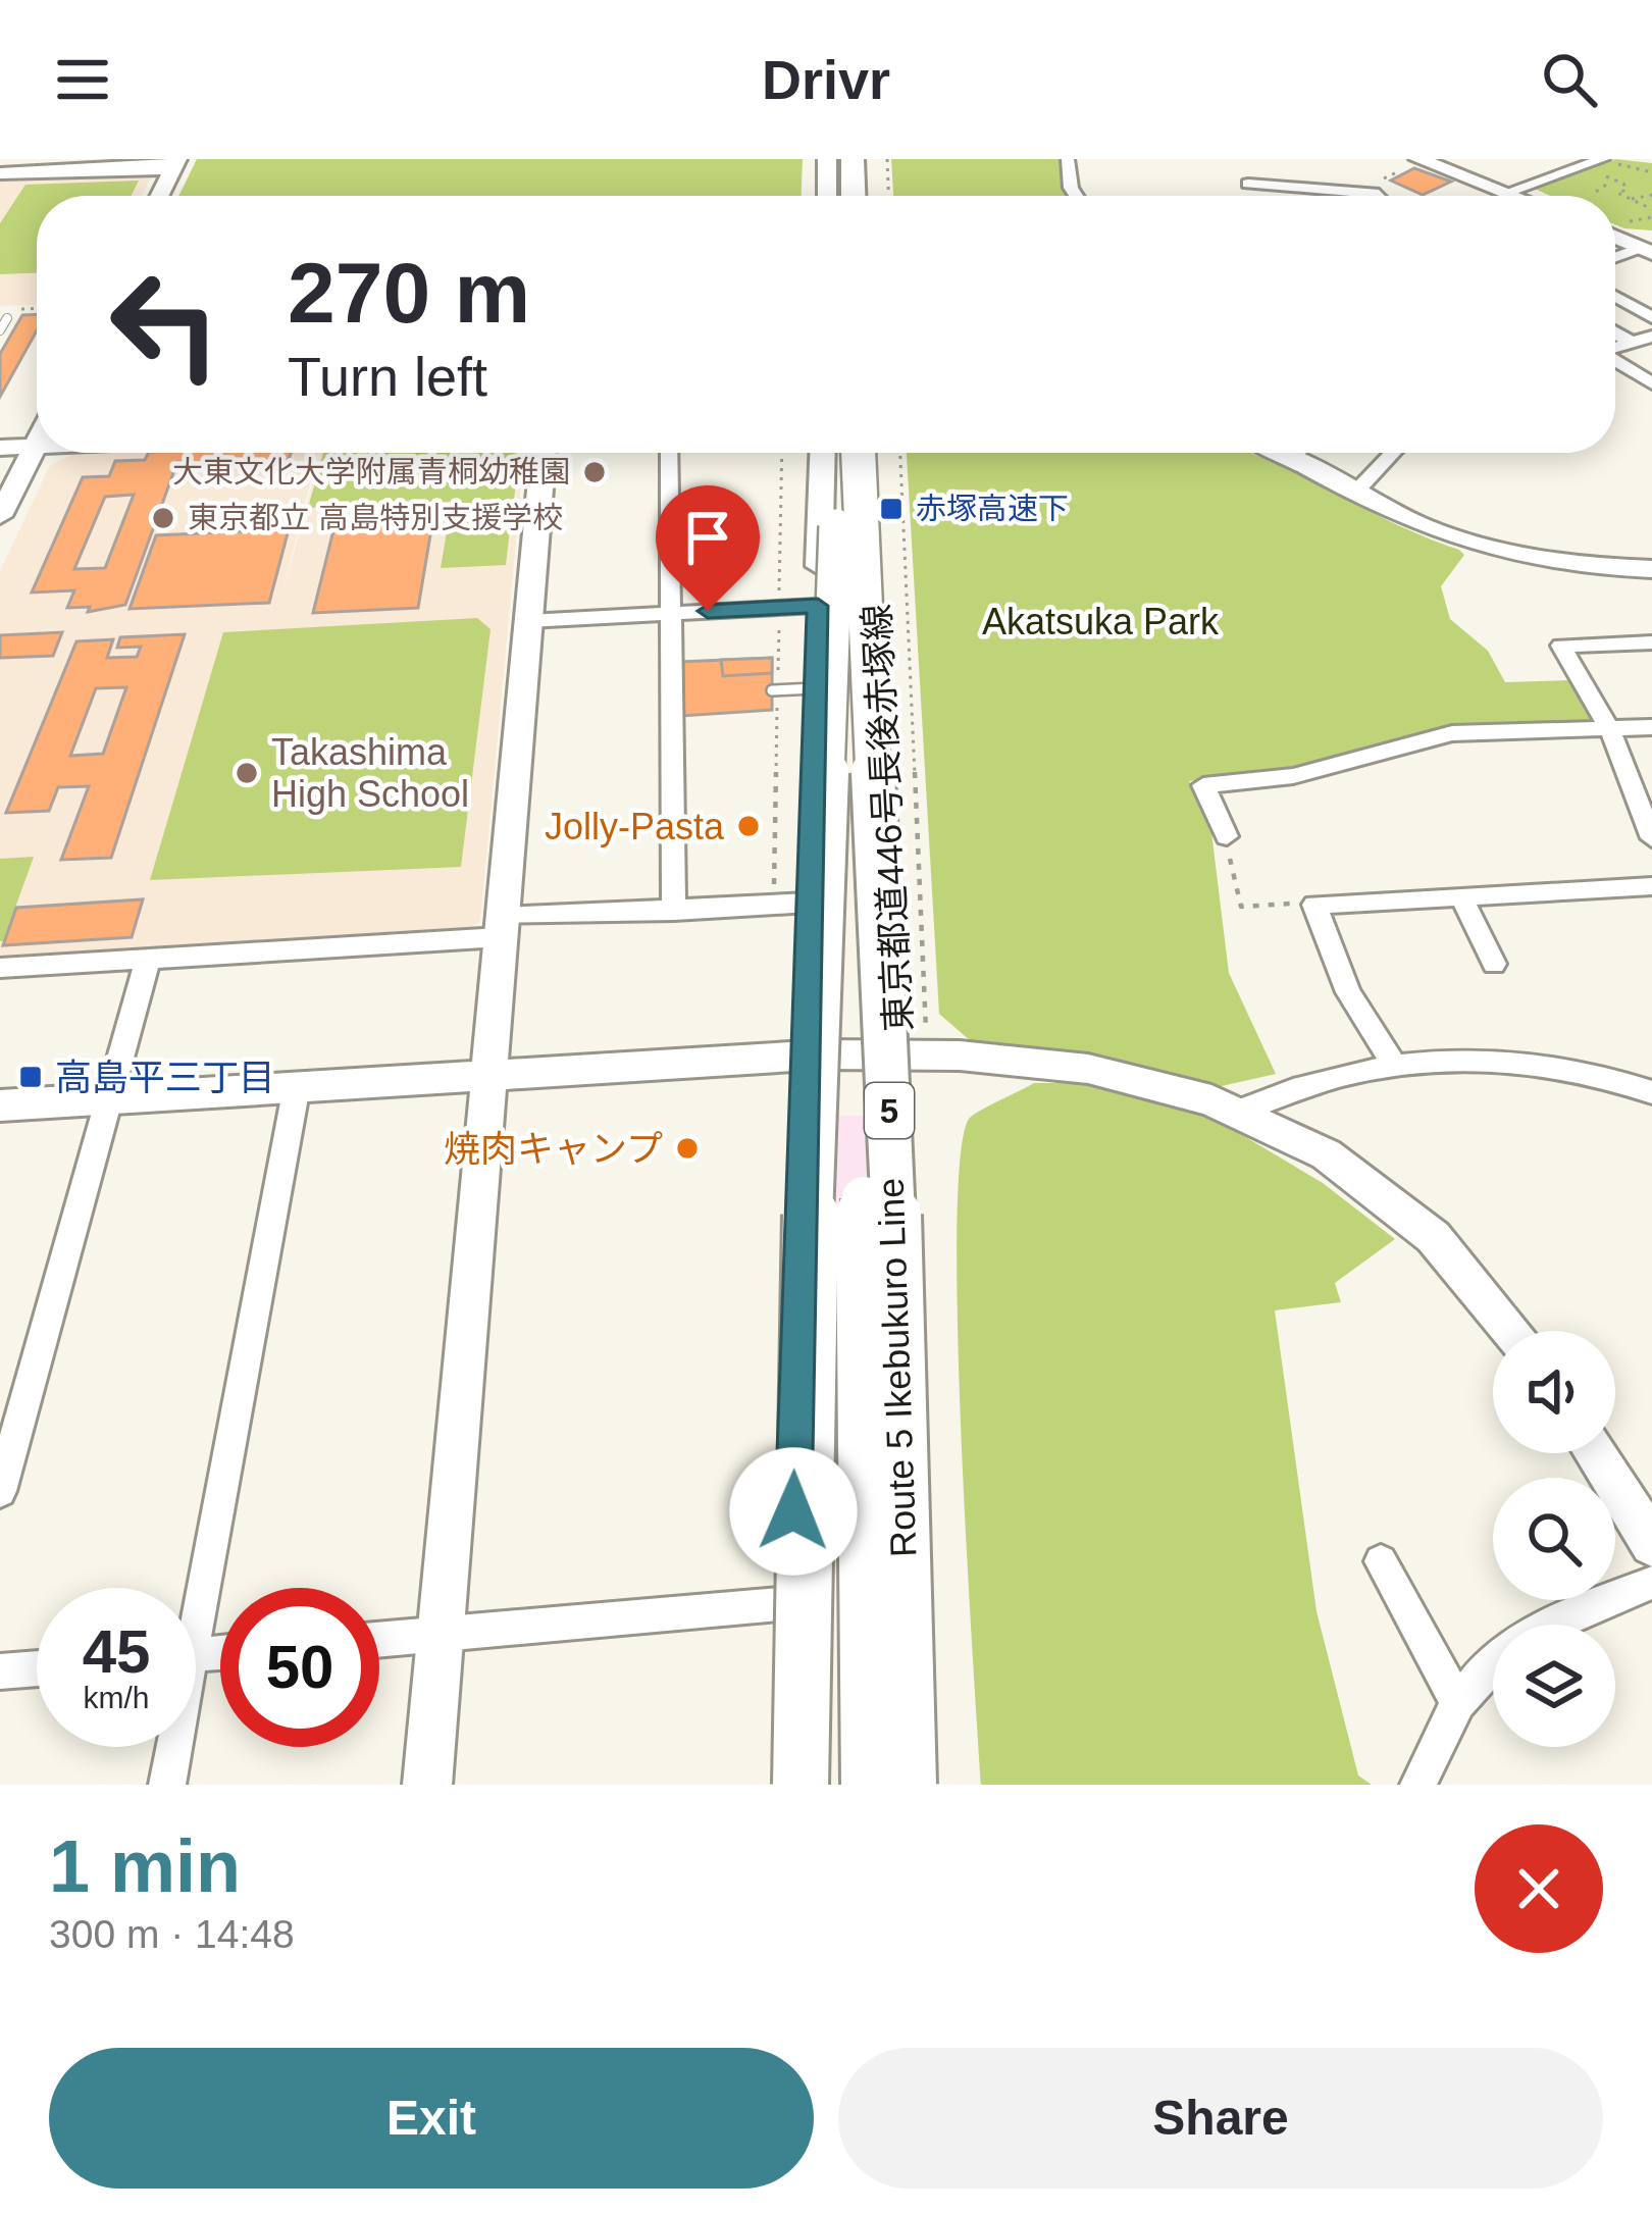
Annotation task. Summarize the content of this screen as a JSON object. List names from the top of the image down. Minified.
{"streets":{"highway":["5","Route 5 Ikebukuro Line"],"street":["東京都道446号長後赤塚線"]},"parks":["Akatsuka Park"],"places":{"other":["大東文化大学附属青桐幼稚園","東京都立 高島特別支援学校","Takashima High School","Jolly-Pasta","焼肉キャンプ"],"transit":["赤塚高速下","高島平三丁目"]},"page":{"header":"Drivr","turn":["270 m","Turn left"],"speed":"45 km/h","limit":"50","heading":["1 min","300 m · 14:48"],"buttons":["Exit","Share"]}}
